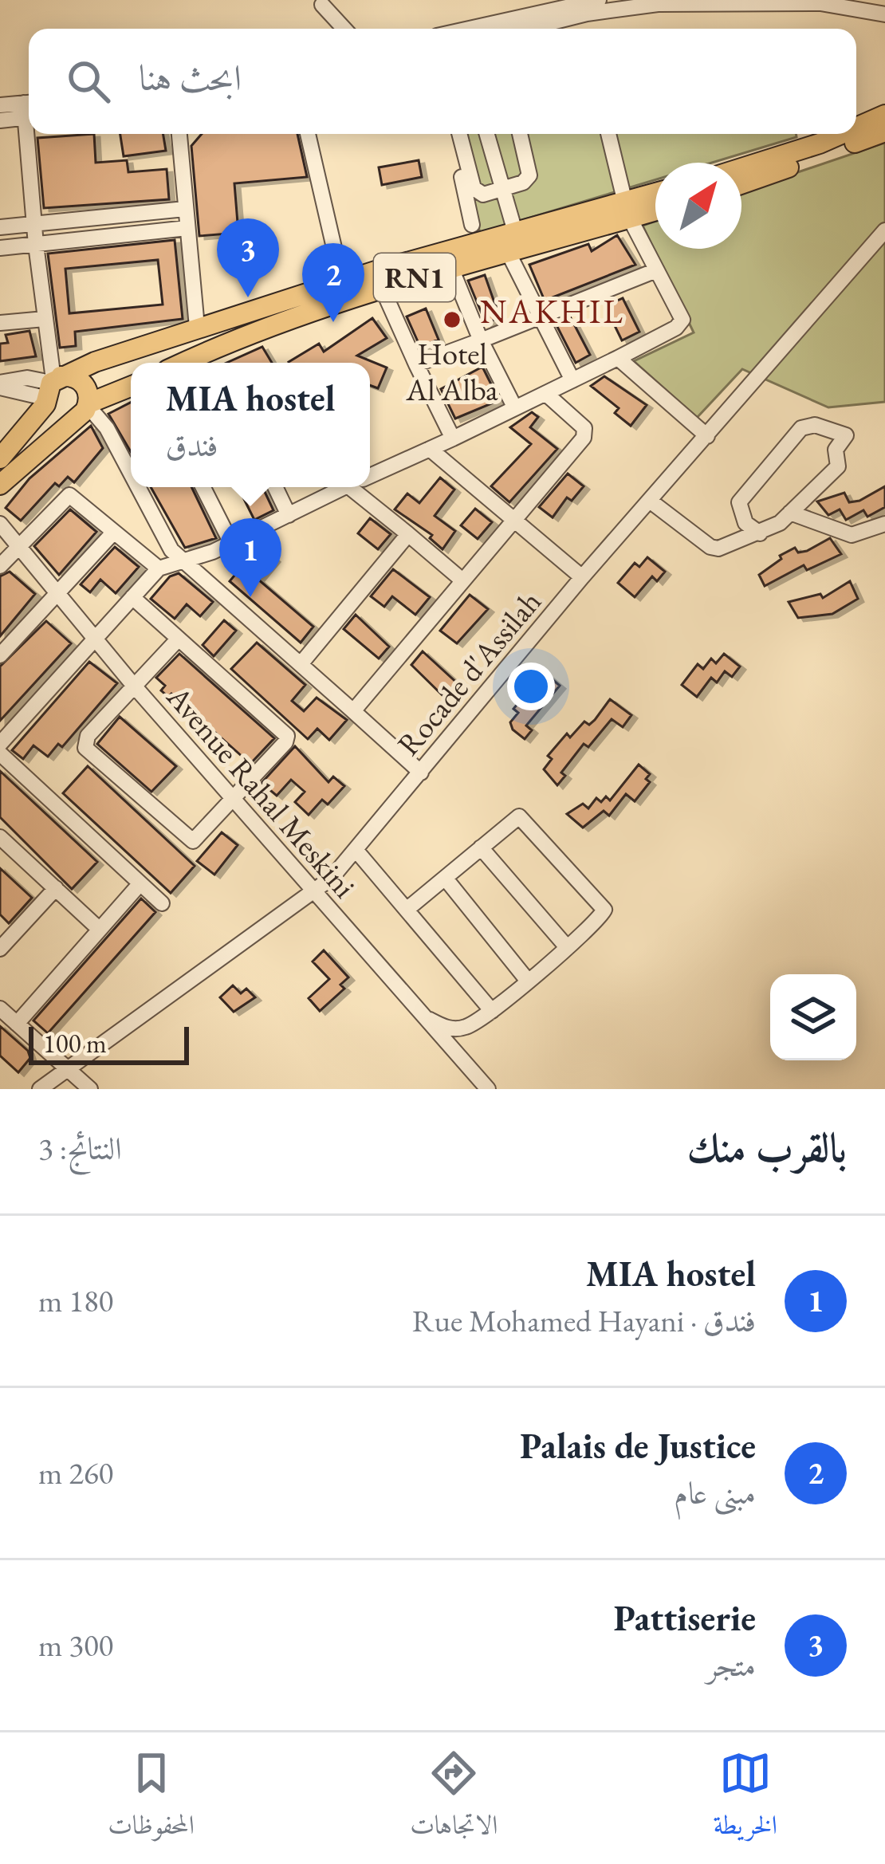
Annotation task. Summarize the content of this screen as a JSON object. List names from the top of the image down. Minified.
{"streets":{"main road":["RN1"],"street":["Rocade d'Assilah","Avenue Rahal Meskini"]},"crossings":[["Rocade d'Assilah","Avenue Rahal Meskini"]],"districts":["NAKHIL"],"places":["Hotel Al Alba"],"scale_bar":"100 m","north":"top right","page":{"search":"ابحث هنا","pins":["3","2","1"],"popup":["MIA hostel","فندق"],"scale":"100 m","heading":["بالقرب منك","النتائج: 3"],"list":[{"mark":"1","name":"MIA hostel","note":"فندق · Rue Mohamed Hayani","value":"180 m"},{"mark":"2","name":"Palais de Justice","note":"مبنى عام","value":"260 m"},{"mark":"3","name":"Pattiserie","note":"متجر","value":"300 m"}],"nav":["الخريطة","الاتجاهات","المحفوظات"]}}
